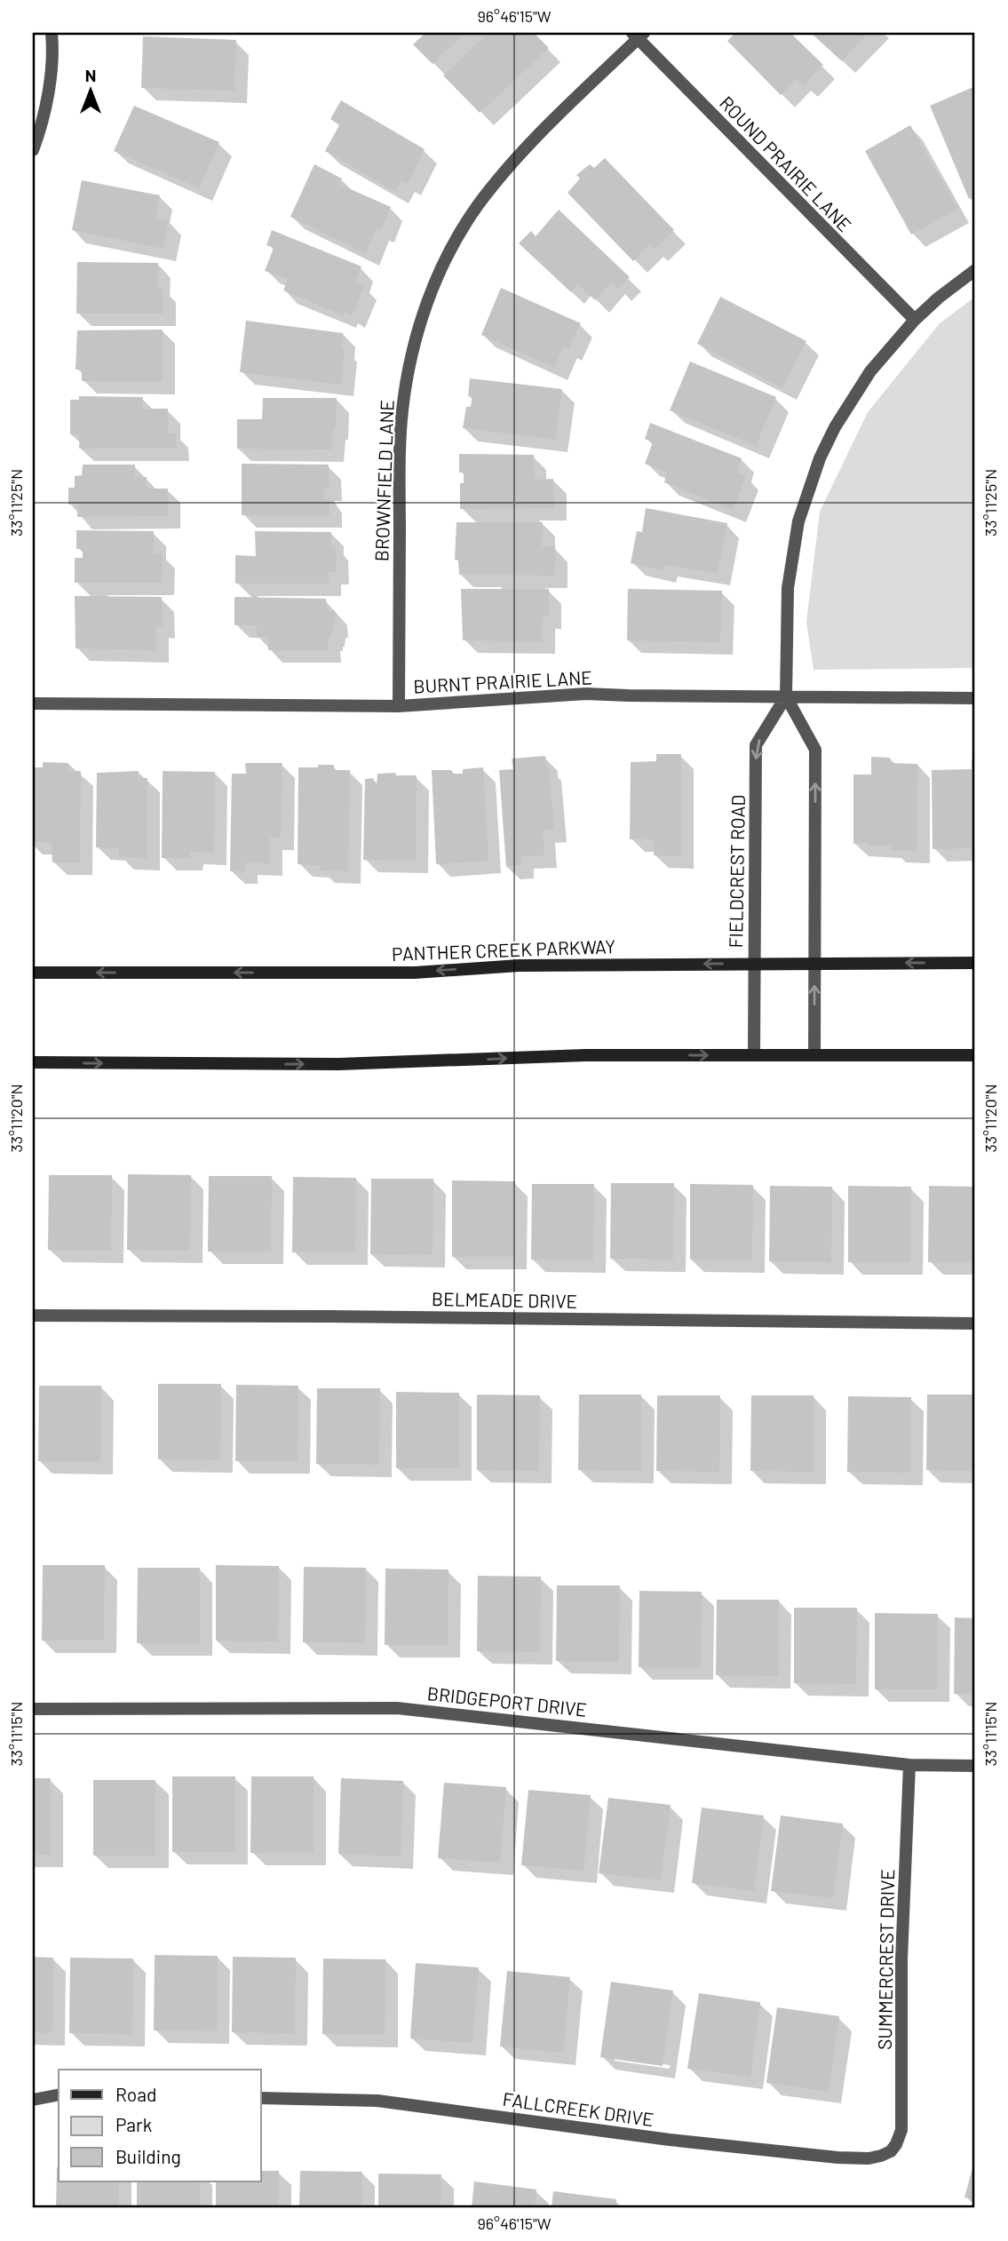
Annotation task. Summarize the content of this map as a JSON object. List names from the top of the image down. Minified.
{"streets":{"main road":["PANTHER CREEK PARKWAY"],"street":["ROUND PRAIRIE LANE","BROWNFIELD LANE","BURNT PRAIRIE LANE","FIELDCREST ROAD","BELMEADE DRIVE","BRIDGEPORT DRIVE","SUMMERCREST DRIVE","FALLCREEK DRIVE"]},"crossings":[["ROUND PRAIRIE LANE","BROWNFIELD LANE"],["BROWNFIELD LANE","BURNT PRAIRIE LANE"],["BURNT PRAIRIE LANE","FIELDCREST ROAD"],["FIELDCREST ROAD","PANTHER CREEK PARKWAY"],["BRIDGEPORT DRIVE","SUMMERCREST DRIVE"],["SUMMERCREST DRIVE","FALLCREEK DRIVE"]],"legend":["Road","Park","Building"],"north":"top","coordinates":["96°46'15\"W","33°11'25\"N","33°11'20\"N","33°11'15\"N"]}
